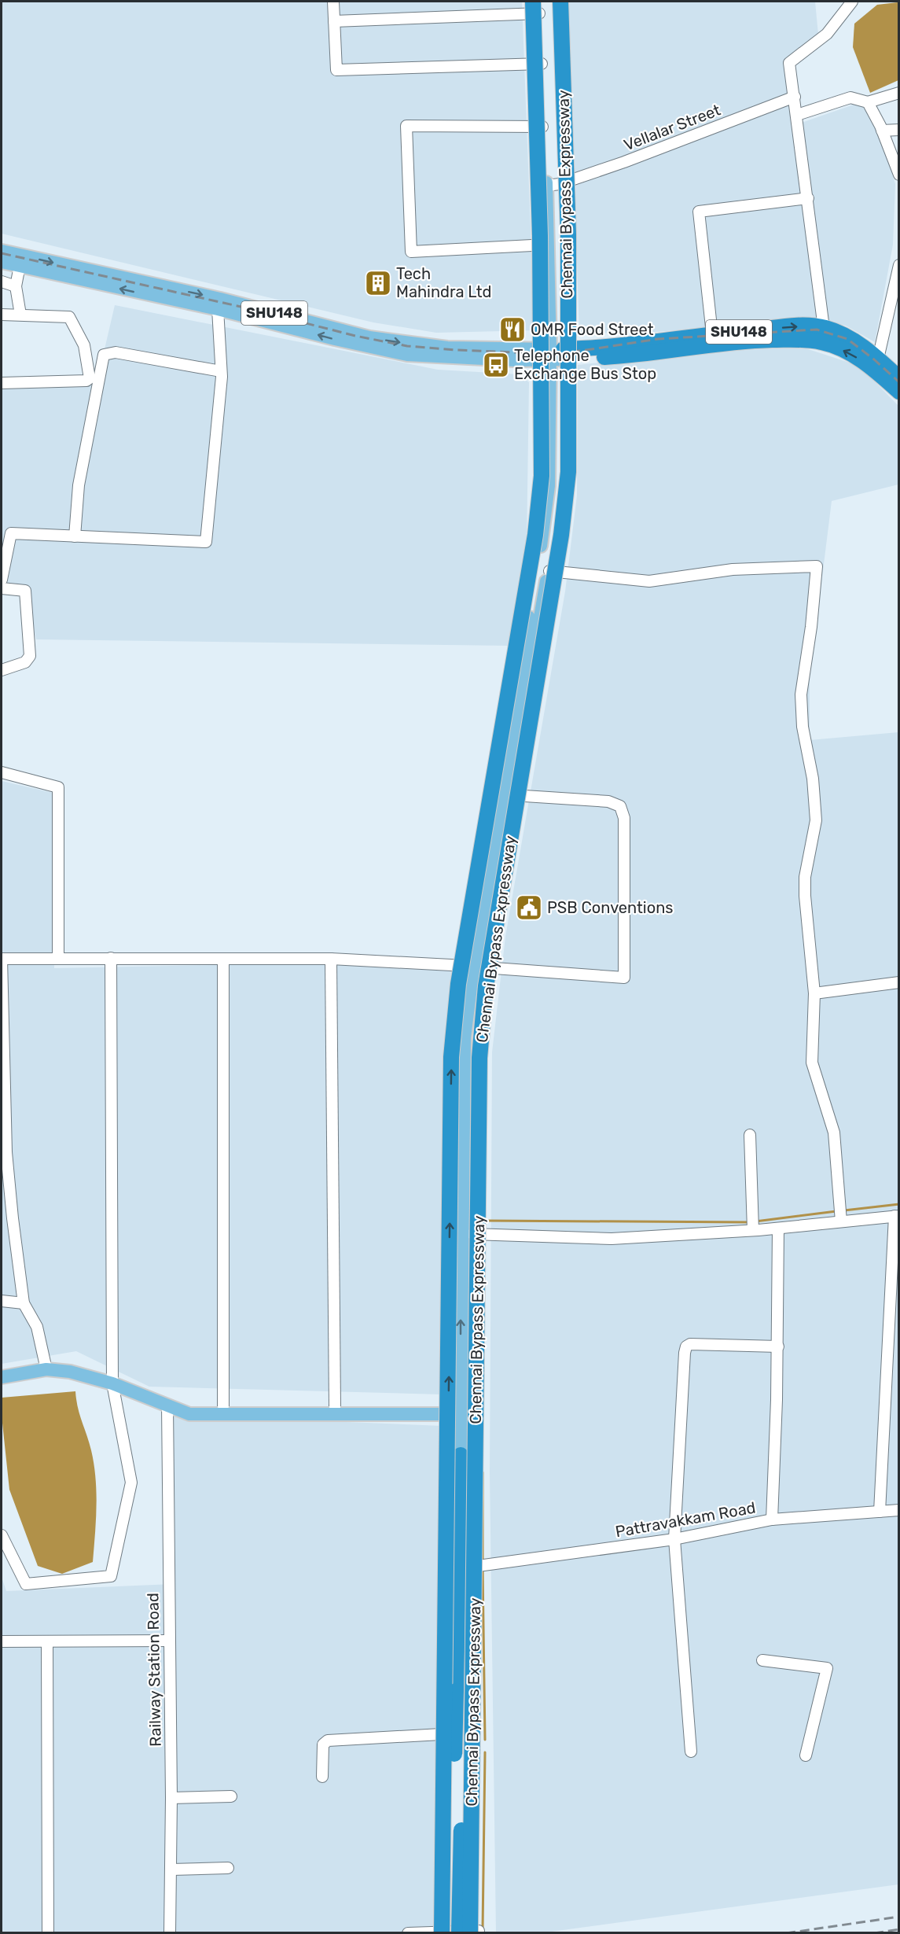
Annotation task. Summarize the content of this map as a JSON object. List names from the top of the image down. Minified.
{"streets":{"highway":["Chennai Bypass Expressway","SHU148"],"street":["Vellalar Street","Pattravakkam Road","Railway Station Road"]},"places":{"building":["Tech Mahindra Ltd"],"restaurant":["OMR Food Street"],"bus stop":["Telephone Exchange Bus Stop"],"public building":["PSB Conventions"]}}
